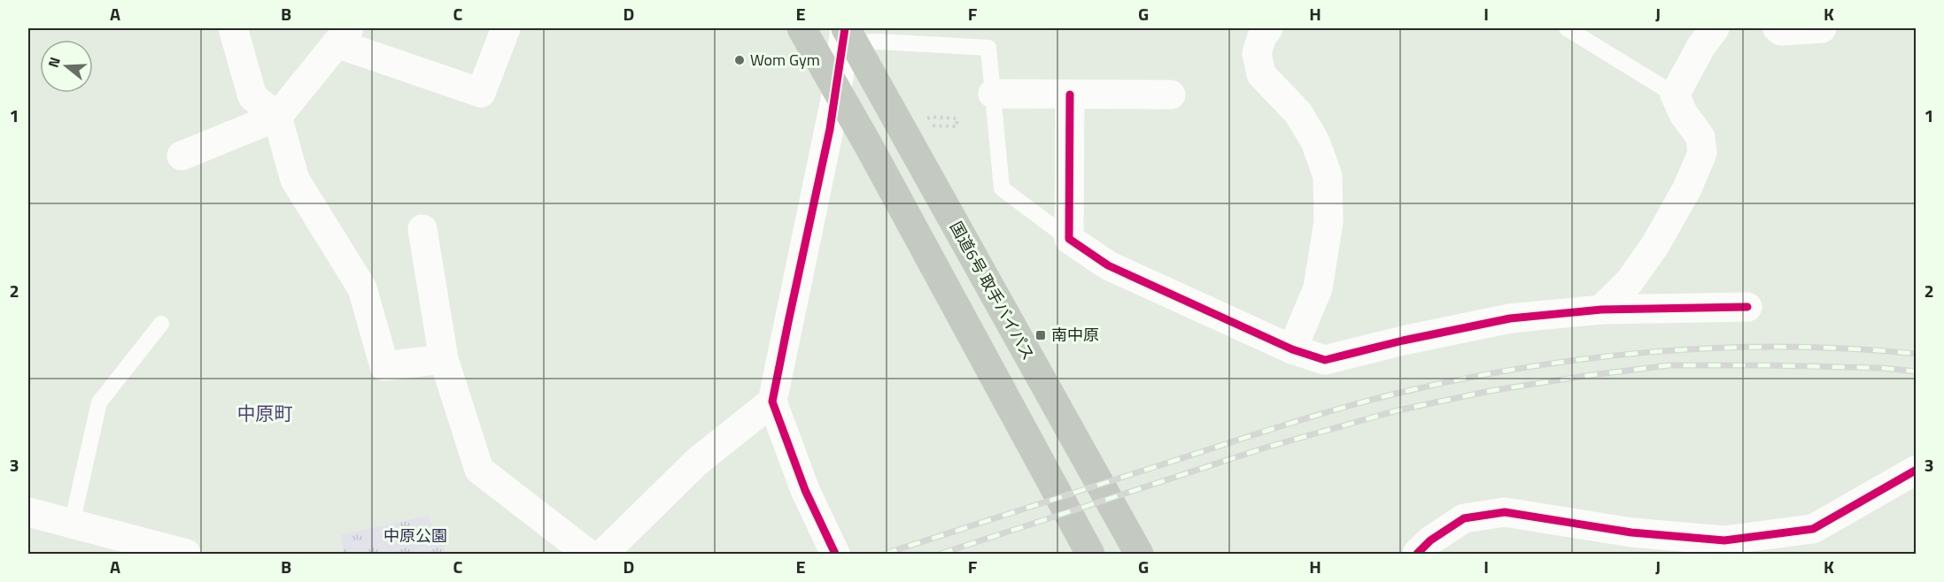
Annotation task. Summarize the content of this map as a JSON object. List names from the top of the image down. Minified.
{"streets":{"highway":["国道6号 取手バイパス"]},"districts":["中原町"],"parks":["中原公園"],"places":{"other":["Wom Gym"],"transit":["南中原"]},"north":"left","grid":{"columns":["A","B","C","D","E","F","G","H","I","J","K"],"rows":["1","2","3"]}}
